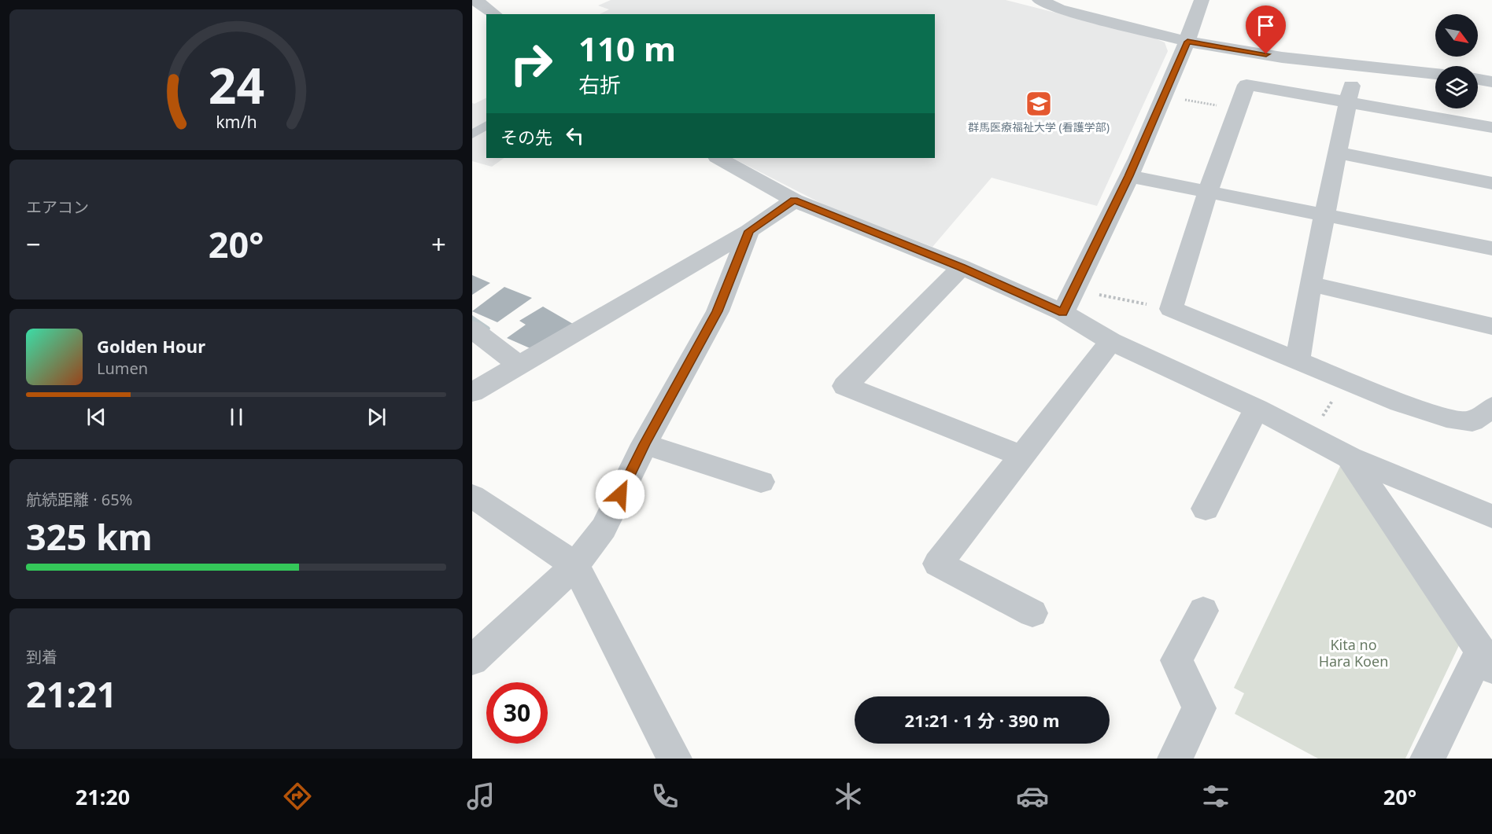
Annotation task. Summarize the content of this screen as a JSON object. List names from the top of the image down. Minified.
{"parks":["Kita no Hara Koen"],"places":{"school or university":["群馬医療福祉大学 (看護学部)"]},"north":"bottom right","page":{"turn":["110 m","右折"],"then":"その先","tile":["エアコン",["航続距離 · 65%","325 km"],["到着","21:21"]],"heat":["−","20°","+"],"song":["Golden Hour","Lumen"],"limit":"30","trip":"21:21 · 1 分 · 390 m","tabs":["21:20","20°"],"gauge":["24","km/h"]}}
